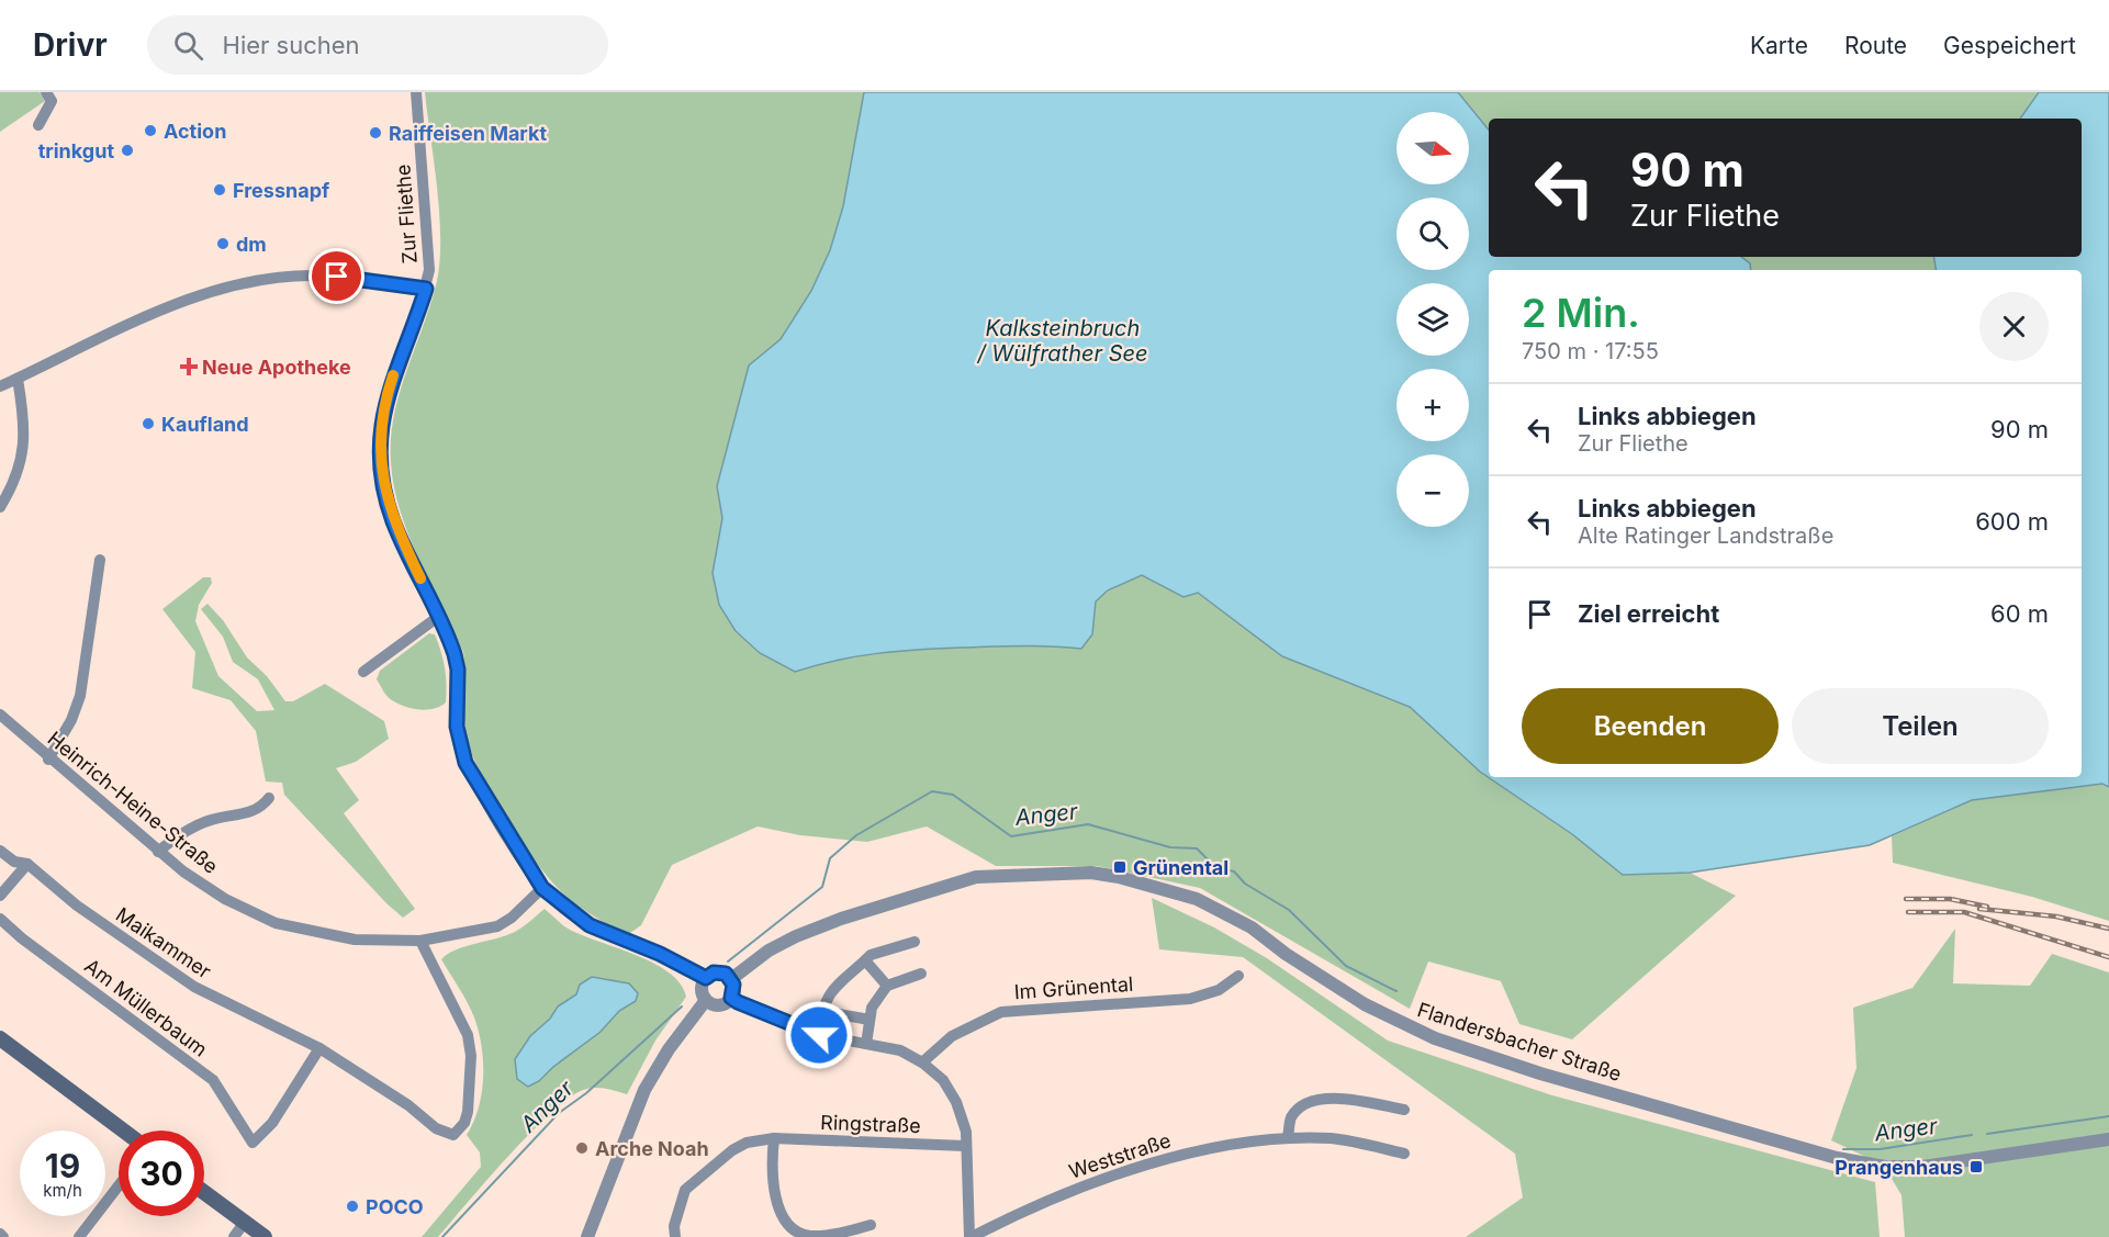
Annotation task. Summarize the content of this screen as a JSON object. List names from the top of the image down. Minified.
{"streets":{"street":["Zur Fliethe","Heinrich-Heine-Straße","Maikammer","Im Grünental","Am Müllerbaum","Flandersbacher Straße","Ringstraße","Weststraße"]},"crossings":[["Zur Fliethe","Heinrich-Heine-Straße"],["Zur Fliethe","Flandersbacher Straße"],["Heinrich-Heine-Straße","Maikammer"],["Maikammer","Am Müllerbaum"]],"water":["Kalksteinbruch / Wülfrather See","Anger"],"places":{"other":["Action","Raiffeisen Markt","trinkgut","Fressnapf","dm","Kaufland","Arche Noah","POCO"],"health":["Neue Apotheke"],"transit":["Grünental","Prangenhaus"]},"north":"right","page":{"header":"Drivr","search":"Hier suchen","nav":["Karte","Route","Gespeichert"],"map_buttons":["+","−"],"turn":["90 m","Zur Fliethe"],"heading":["2 Min.","750 m · 17:55"],"list":[{"name":"Links abbiegen","note":"Zur Fliethe","value":"90 m"},{"name":"Links abbiegen","note":"Alte Ratinger Landstraße","value":"600 m"},{"name":"Ziel erreicht","value":"60 m"}],"buttons":["Beenden","Teilen"],"speed":"19 km/h","limit":"30"}}
